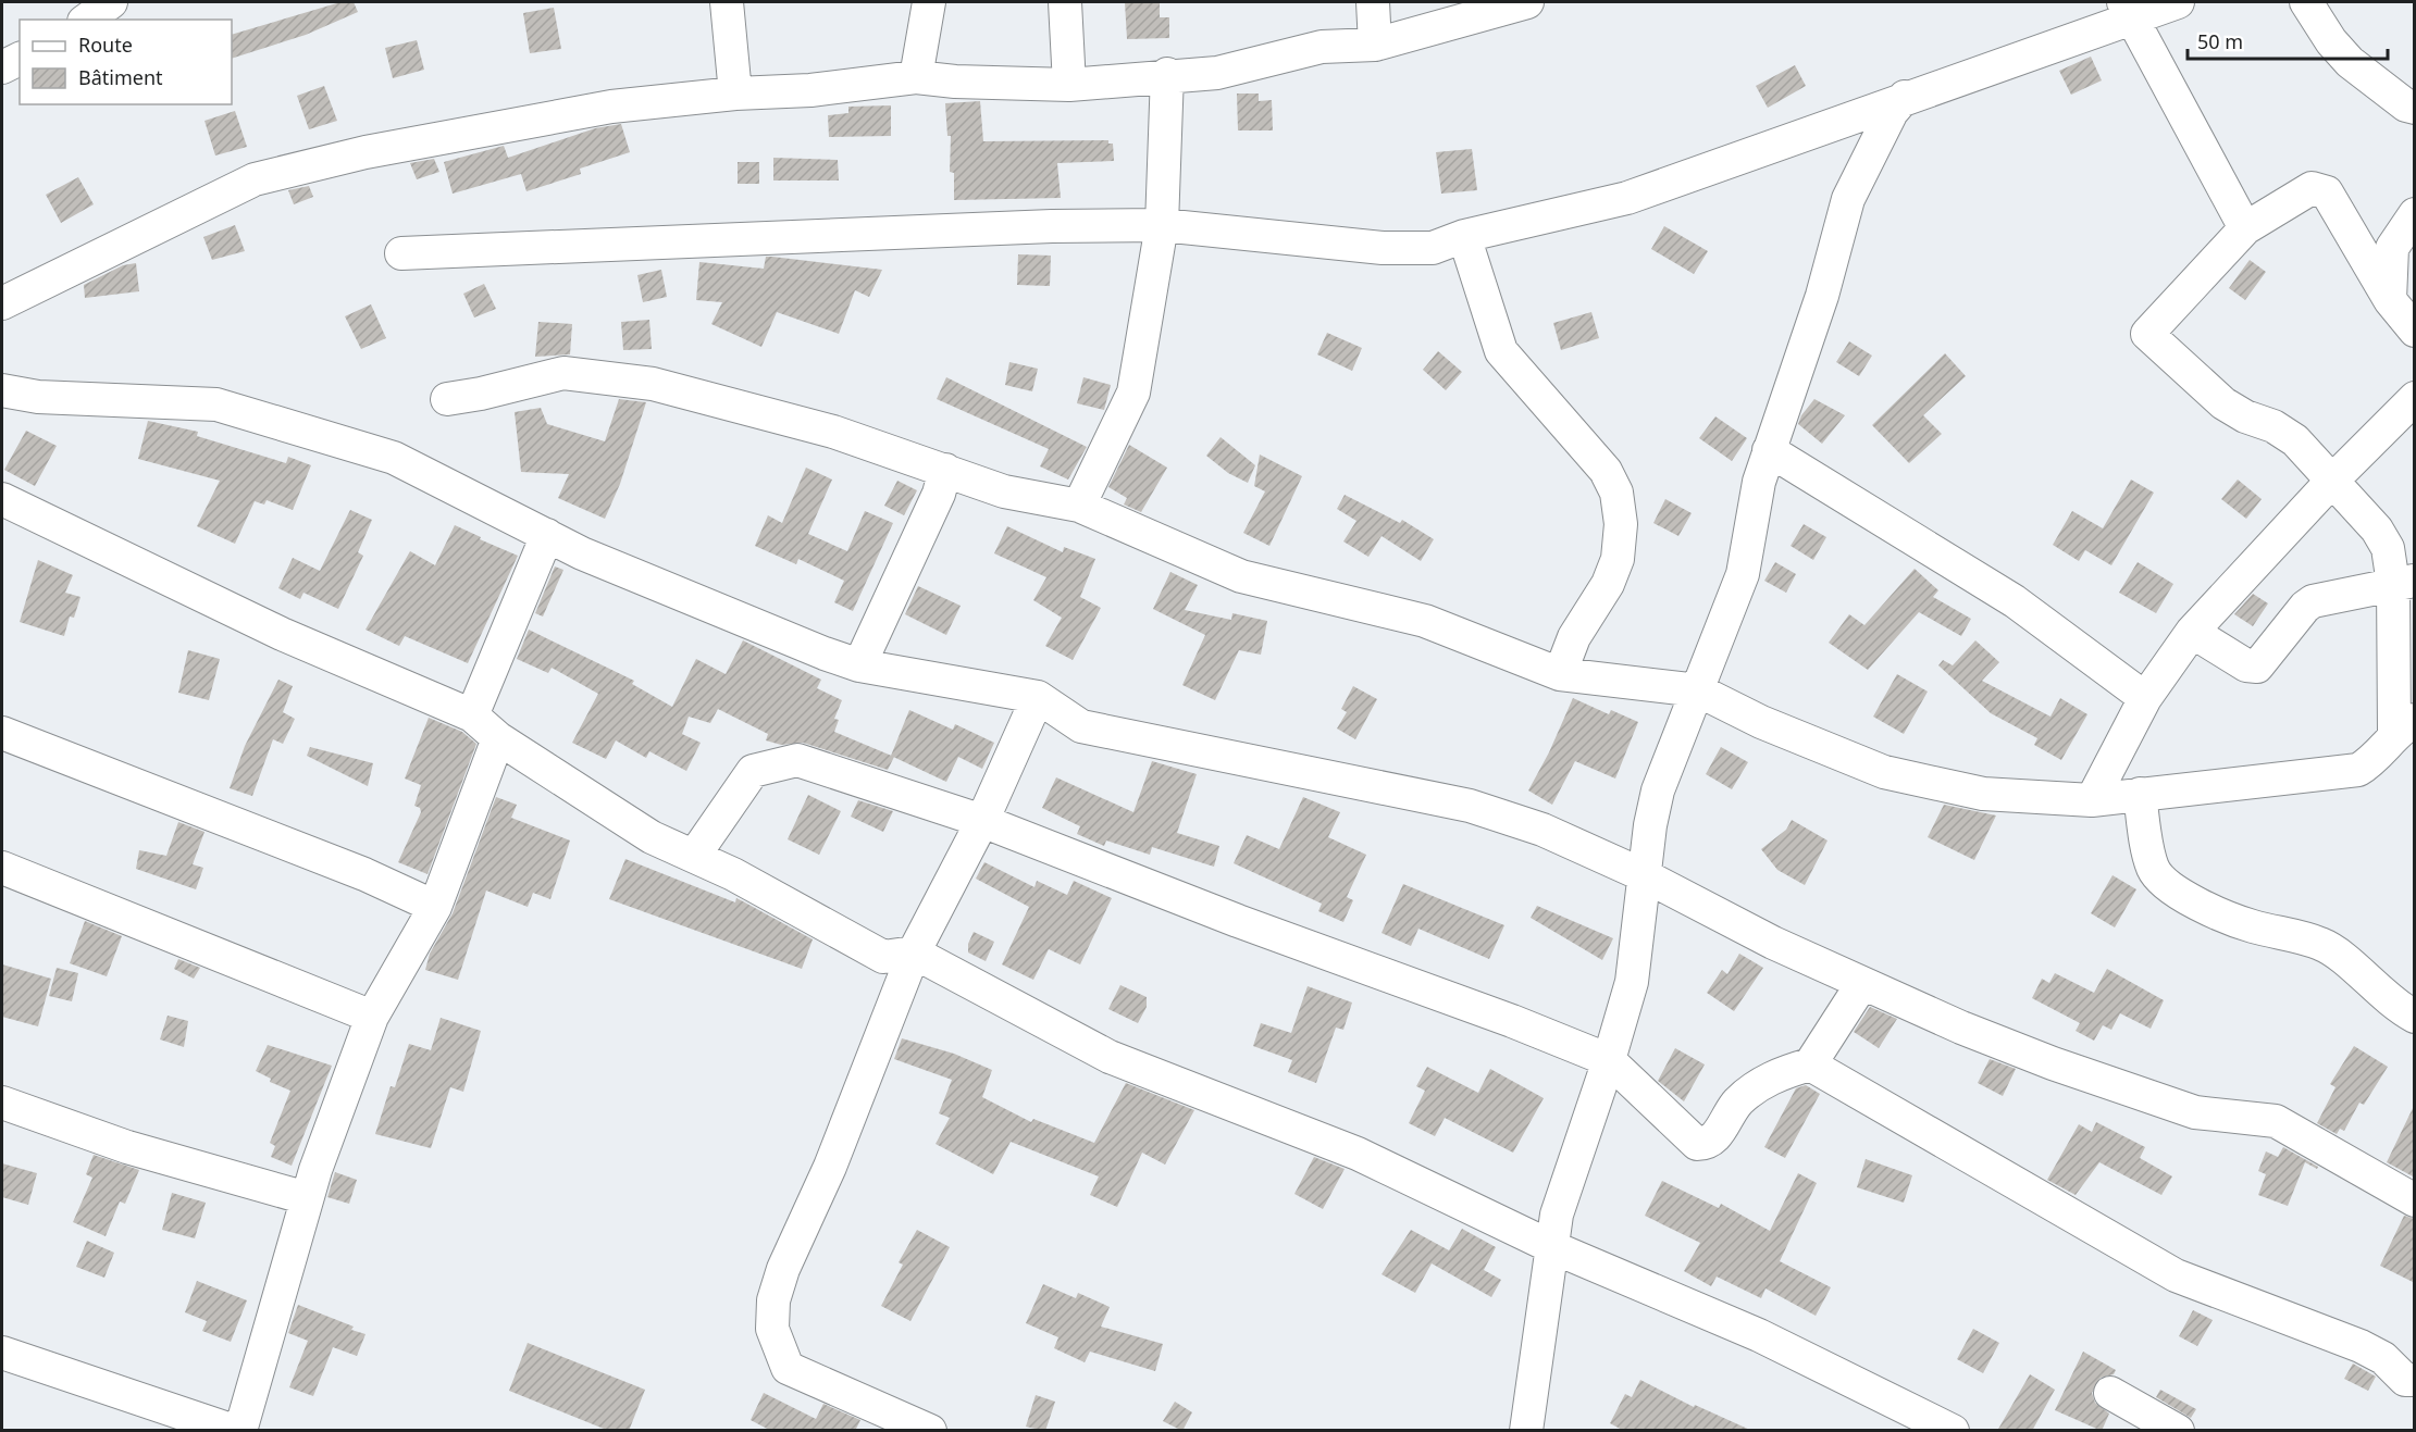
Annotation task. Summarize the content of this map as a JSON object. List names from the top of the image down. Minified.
{"legend":["Route","Bâtiment"],"scale_bar":"50 m"}
